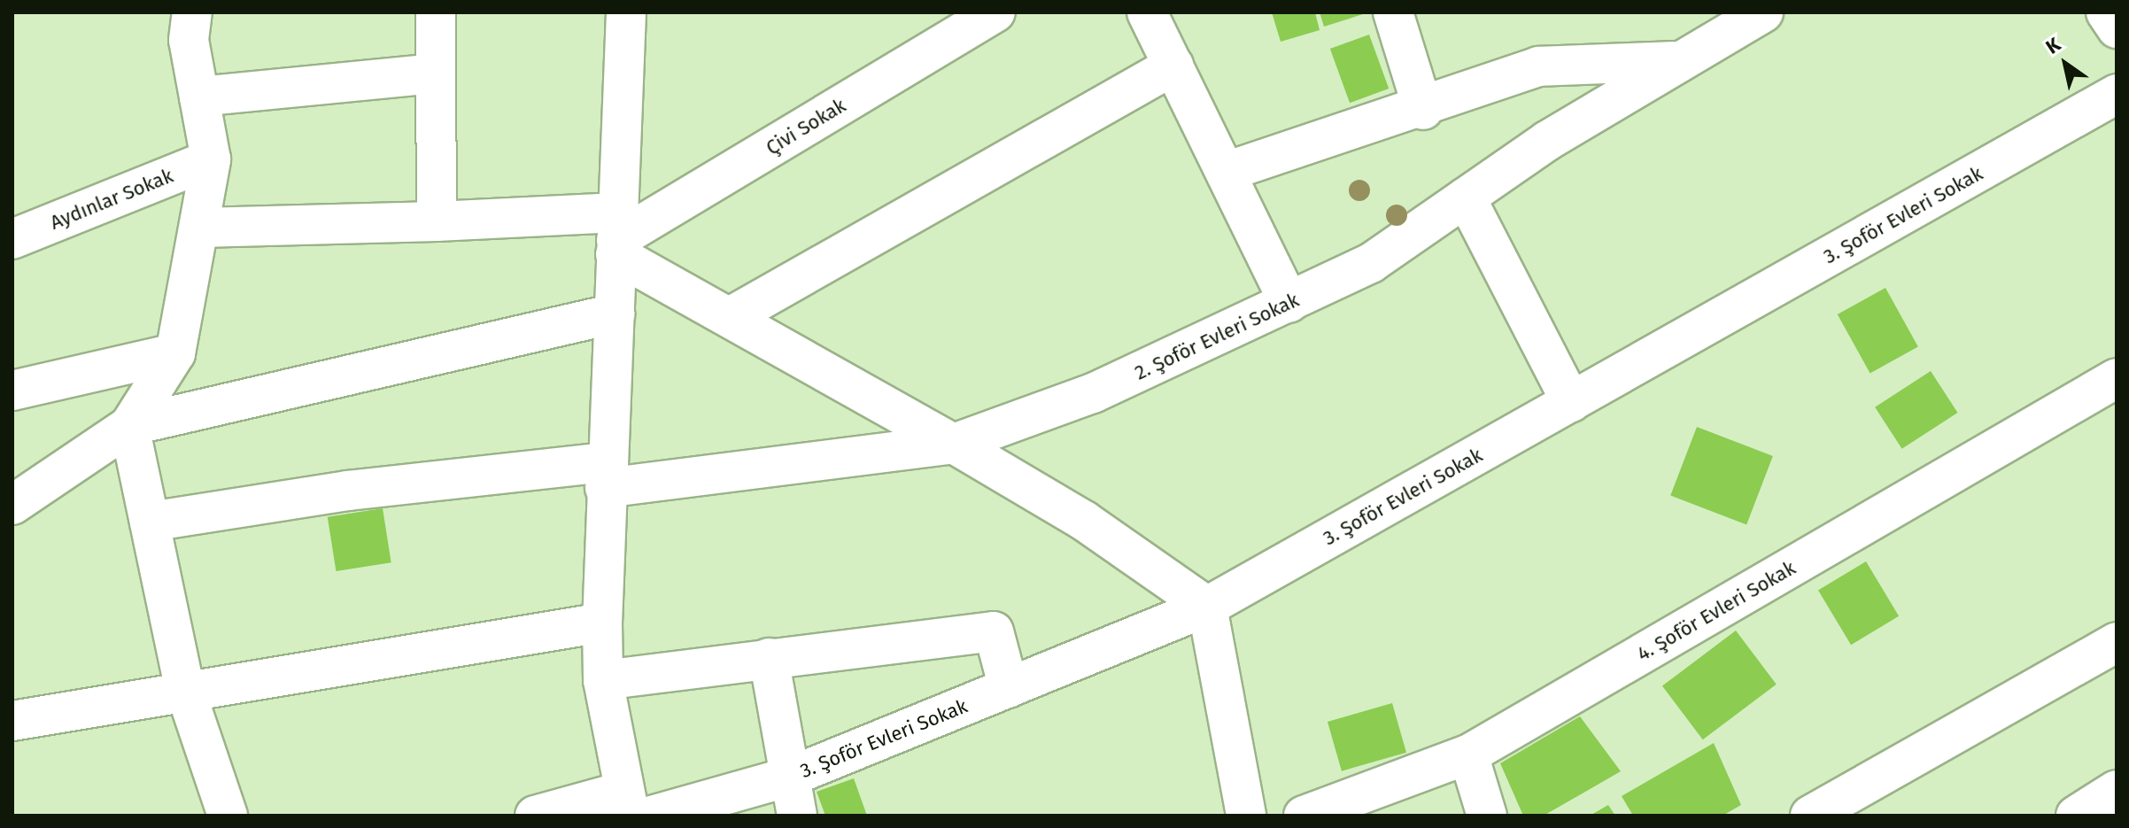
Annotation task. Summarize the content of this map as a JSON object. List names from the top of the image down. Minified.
{"streets":{"street":["Çivi Sokak","Aydınlar Sokak","3. Şoför Evleri Sokak","2. Şoför Evleri Sokak","4. Şoför Evleri Sokak"]},"north":"top left"}
